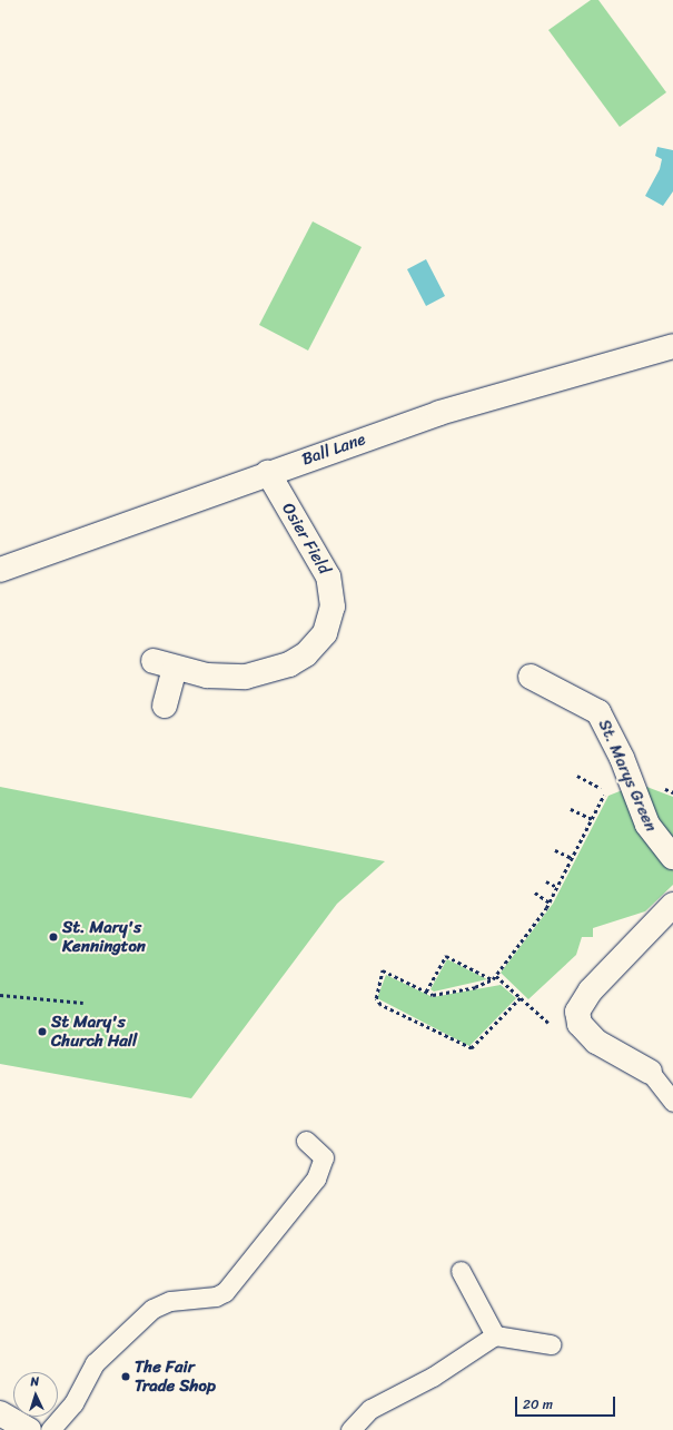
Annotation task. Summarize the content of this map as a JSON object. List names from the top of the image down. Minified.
{"streets":{"street":["Ball Lane","Osier Field","St. Marys Green"]},"crossings":[["Ball Lane","Osier Field"]],"places":["St. Mary's Kennington","St Mary's Church Hall","The Fair Trade Shop"],"scale_bar":"20 m","north":"top"}
